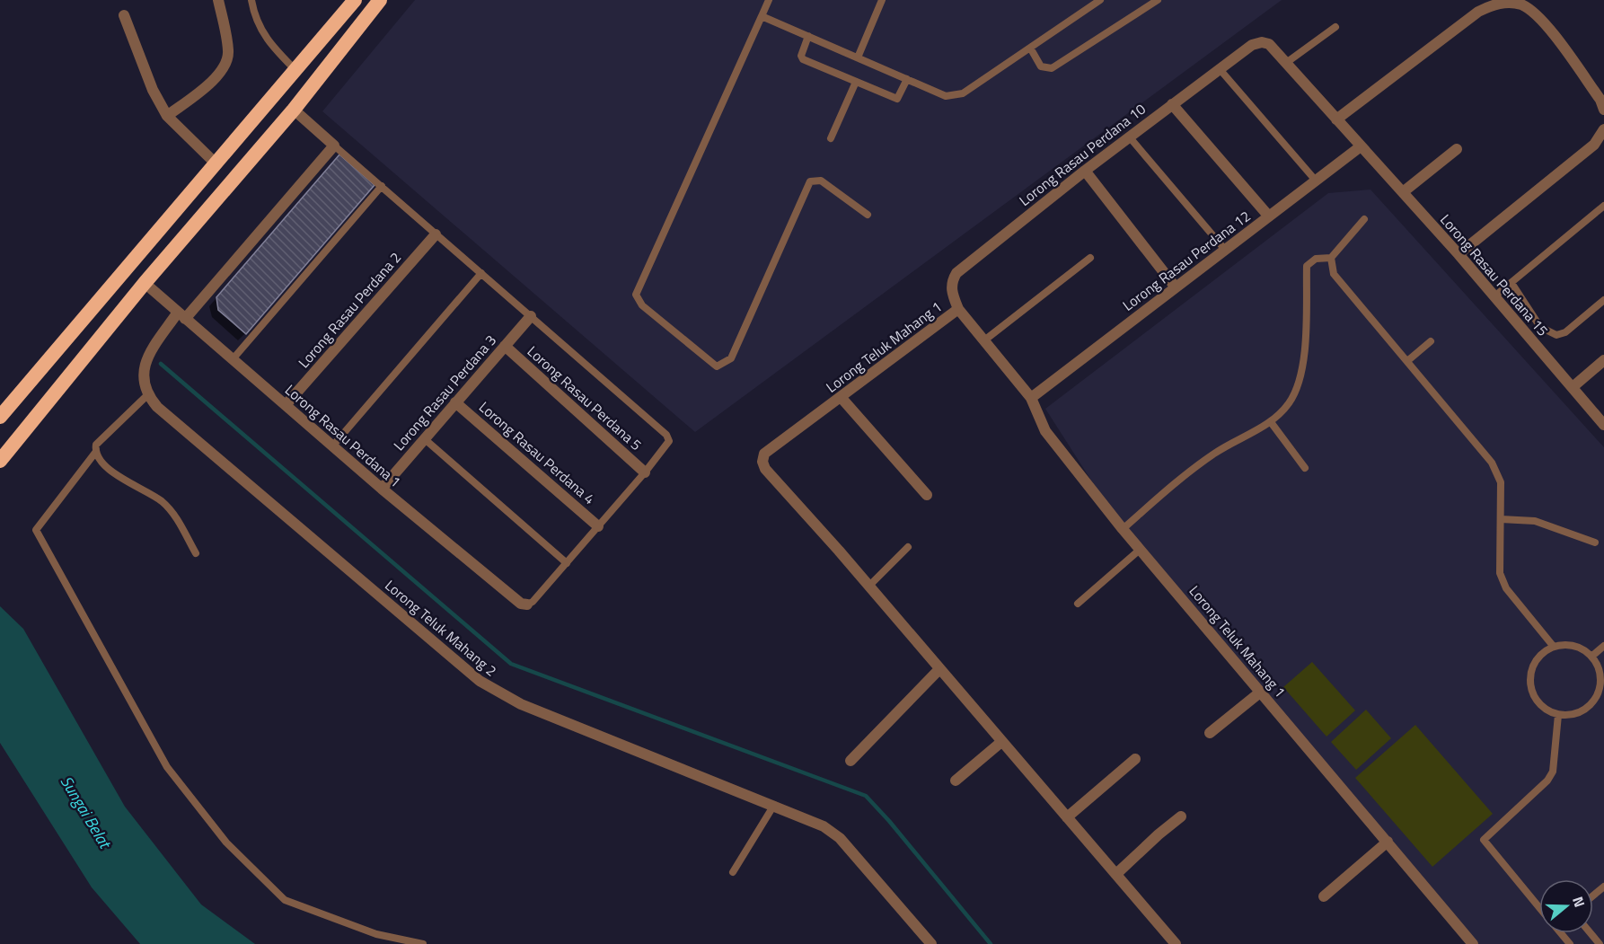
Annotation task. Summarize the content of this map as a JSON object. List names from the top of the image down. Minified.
{"streets":{"street":["Lorong Rasau Perdana 10","Lorong Rasau Perdana 12","Lorong Rasau Perdana 15","Lorong Rasau Perdana 2","Lorong Teluk Mahang 1","Lorong Rasau Perdana 3","Lorong Rasau Perdana 5","Lorong Rasau Perdana 1","Lorong Rasau Perdana 4","Lorong Teluk Mahang 2"]},"crossings":[["Lorong Rasau Perdana 10","Lorong Rasau Perdana 15"],["Lorong Rasau Perdana 10","Lorong Teluk Mahang 1"],["Lorong Rasau Perdana 12","Lorong Rasau Perdana 15"],["Lorong Rasau Perdana 12","Lorong Teluk Mahang 1"],["Lorong Rasau Perdana 2","Lorong Rasau Perdana 1"],["Lorong Rasau Perdana 3","Lorong Rasau Perdana 5"],["Lorong Rasau Perdana 3","Lorong Rasau Perdana 1"],["Lorong Rasau Perdana 3","Lorong Rasau Perdana 4"]],"water":["Sungai Belat"],"north":"right"}
